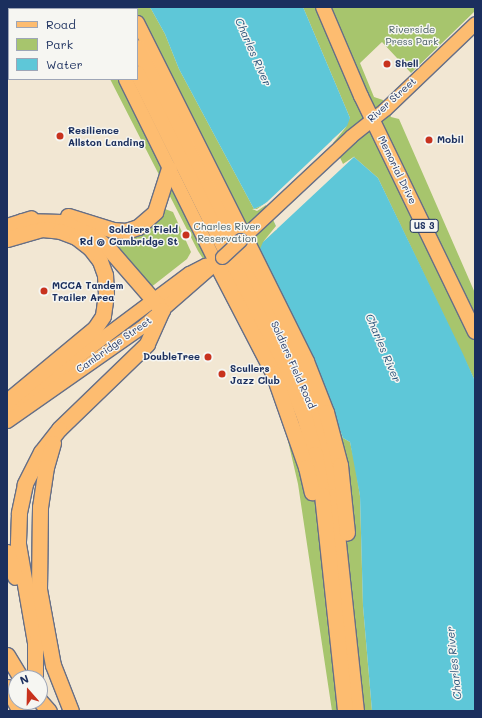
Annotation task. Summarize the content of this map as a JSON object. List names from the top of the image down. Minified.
{"streets":{"highway":["Memorial Drive","US 3","Soldiers Field Road"],"main road":["River Street","Cambridge Street"]},"crossings":[["River Street","Memorial Drive"],["River Street","Cambridge Street"]],"water":["Charles River"],"parks":["Riverside Press Park","Charles River Reservation"],"places":["Shell","Resilience Allston Landing","Mobil","Soldiers Field Rd @ Cambridge St","MCCA Tandem Trailer Area","DoubleTree","Scullers Jazz Club"],"legend":["Road","Park","Water"],"north":"top"}
